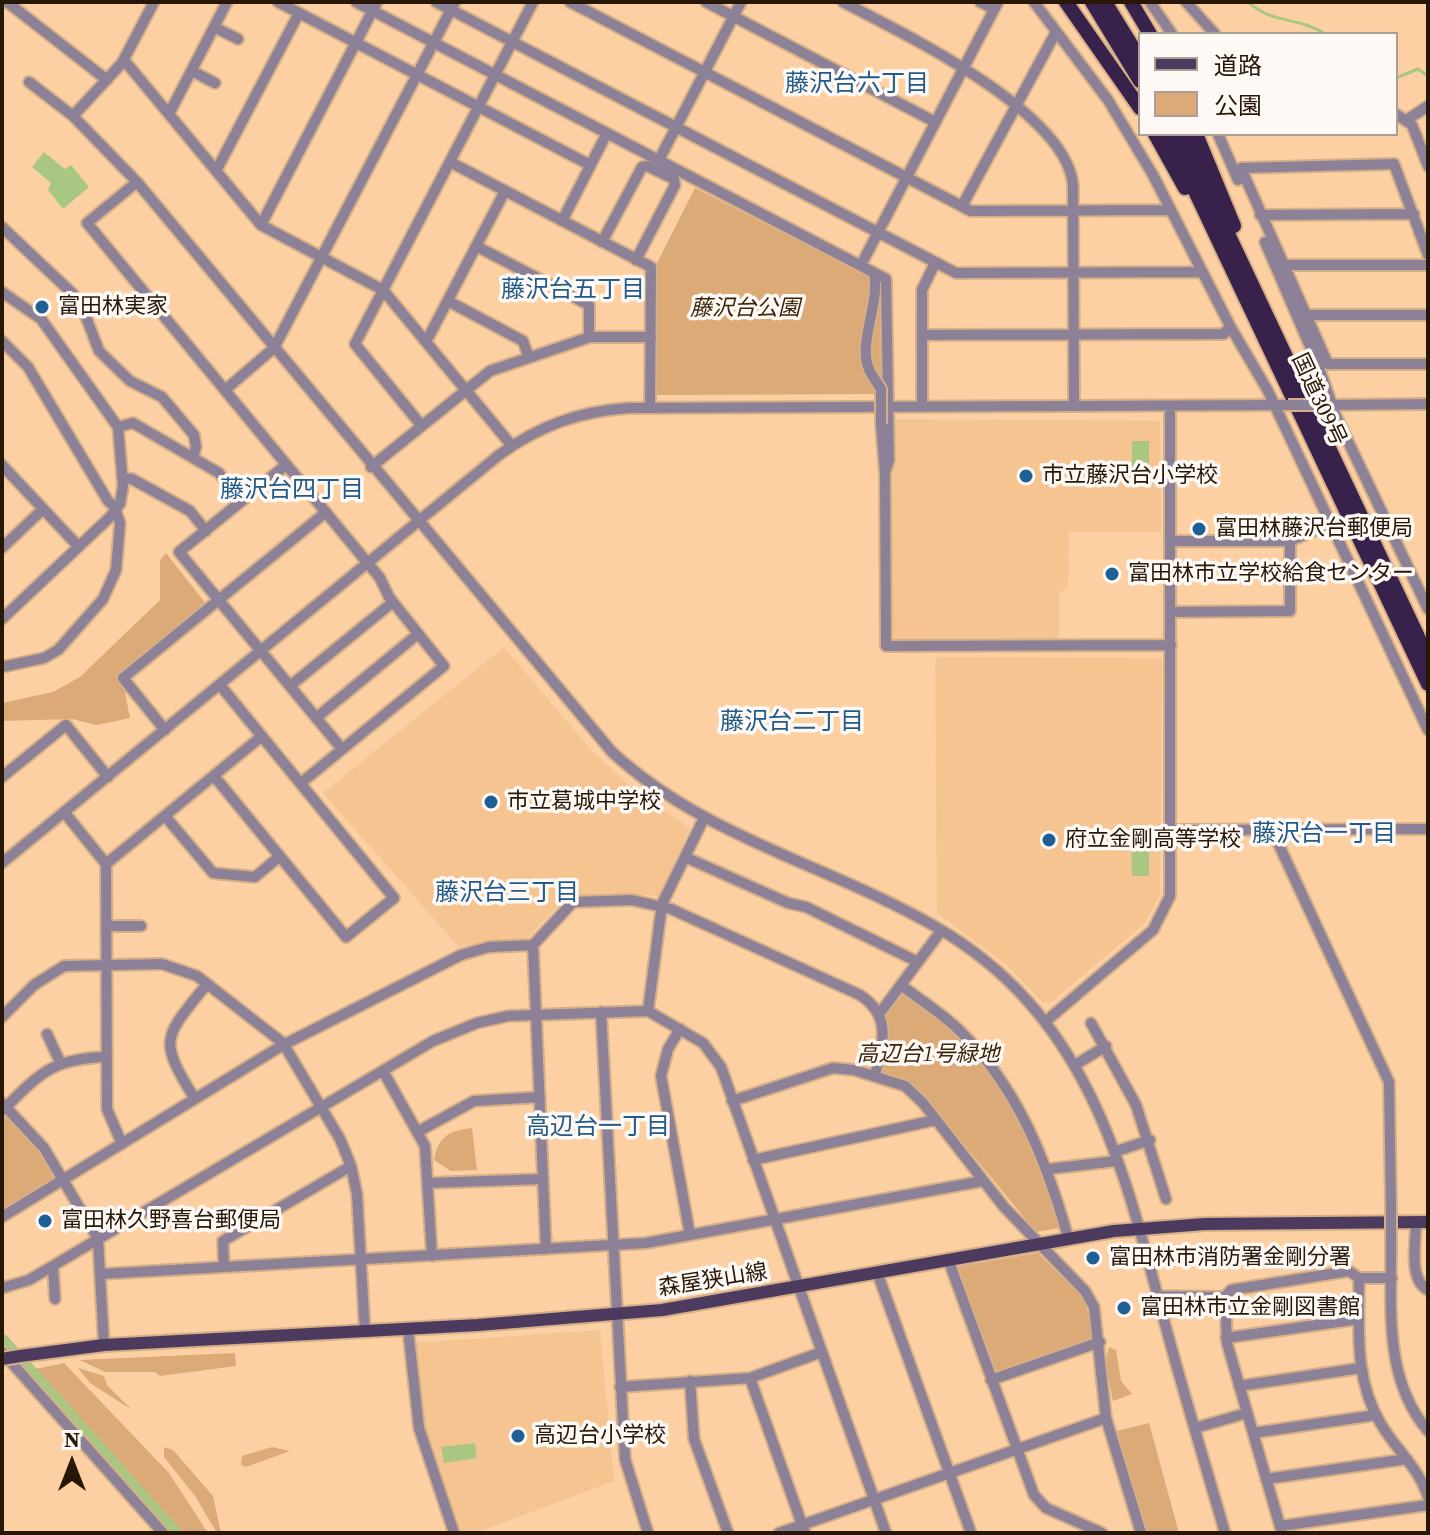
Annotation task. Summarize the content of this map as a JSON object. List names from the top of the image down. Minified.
{"streets":{"highway":["国道309号"],"main road":["森屋狭山線"]},"districts":["藤沢台六丁目","藤沢台五丁目","藤沢台四丁目","藤沢台二丁目","藤沢台一丁目","藤沢台三丁目","高辺台一丁目"],"parks":["藤沢台公園","高辺台1号緑地"],"places":["富田林実家","市立藤沢台小学校","富田林藤沢台郵便局","富田林市立学校給食センター","市立葛城中学校","府立金剛高等学校","富田林久野喜台郵便局","富田林市消防署金剛分署","富田林市立金剛図書館","高辺台小学校"],"legend":["道路","公園"],"north":"top"}
